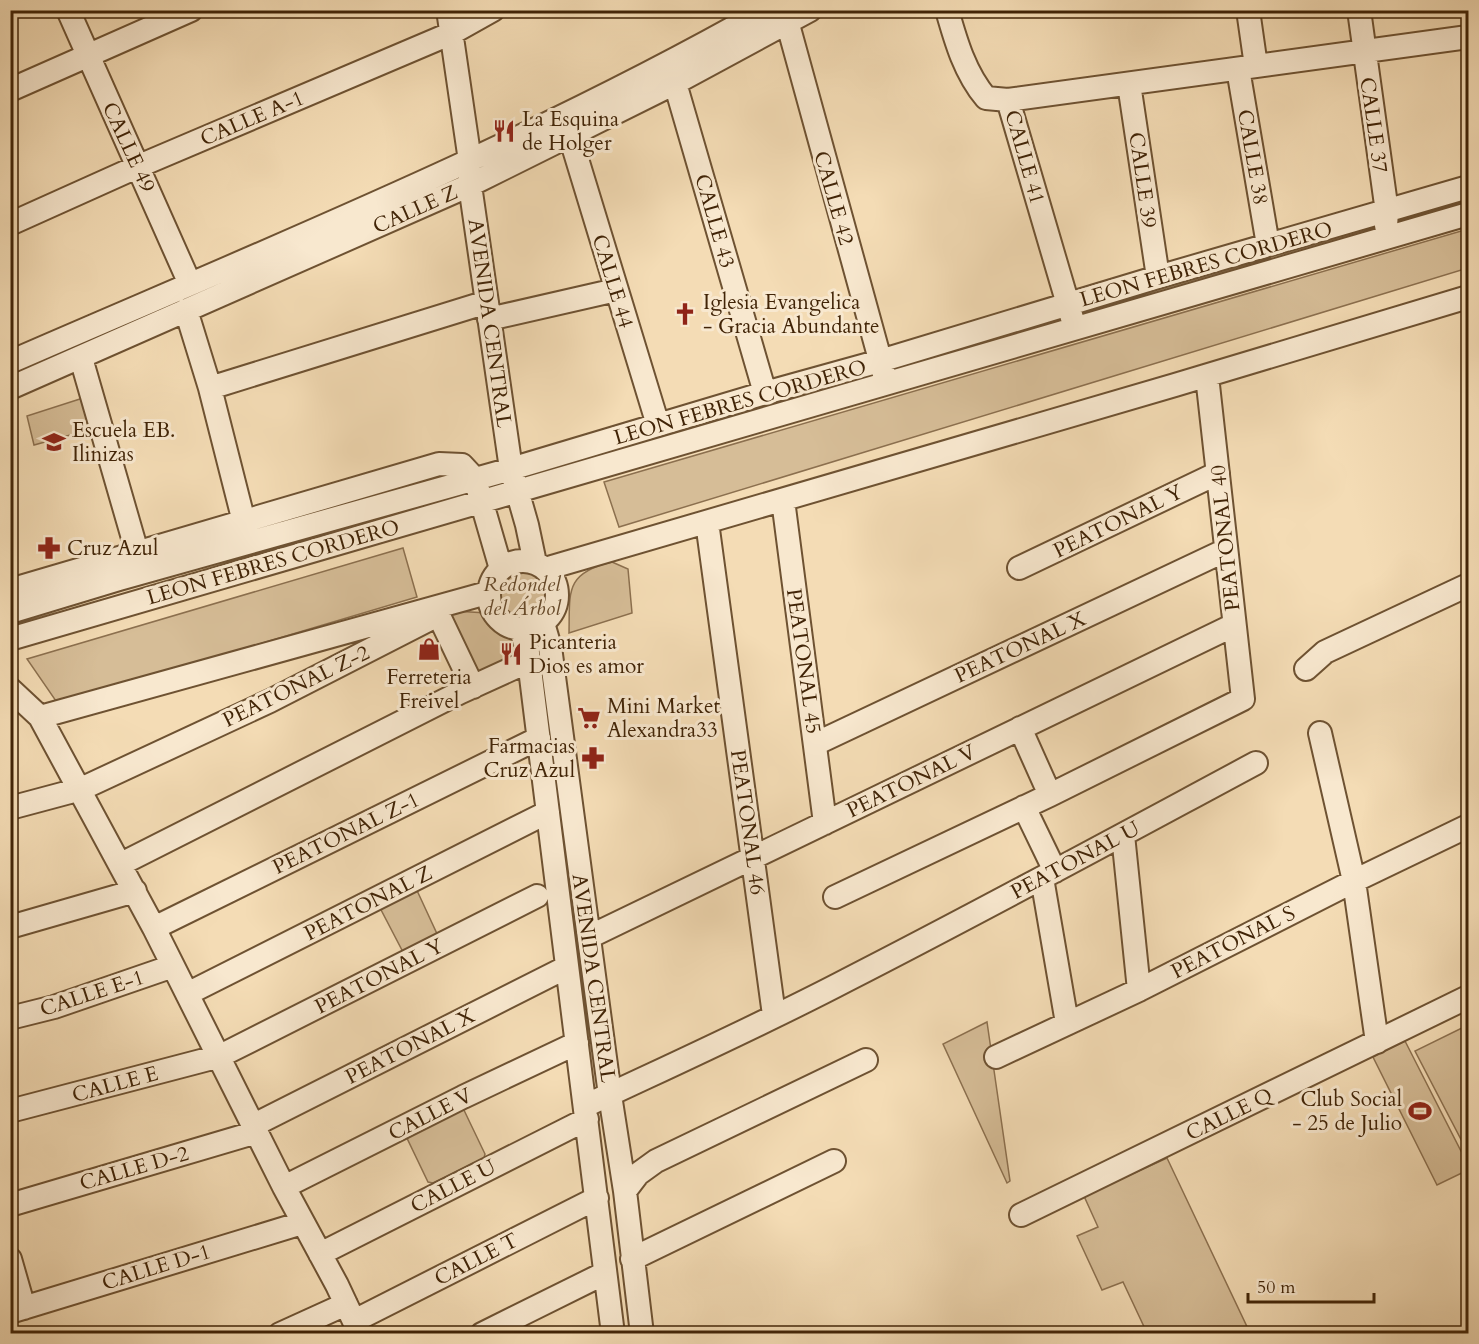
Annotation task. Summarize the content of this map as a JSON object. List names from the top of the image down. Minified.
{"streets":{"street":["CALLE A-1","CALLE 37","CALLE 49","CALLE 41","CALLE 38","CALLE 39","CALLE 42","CALLE Z","CALLE 43","LEON FEBRES CORDERO","CALLE 44","AVENIDA CENTRAL","PEATONAL Y","PEATONAL 40","PEATONAL X","PEATONAL 45","PEATONAL Z-2","PEATONAL V","PEATONAL 46","PEATONAL Z-1","PEATONAL U","PEATONAL Z","PEATONAL S","CALLE E-1","CALLE E","CALLE V","CALLE Q","CALLE D-2","CALLE U","CALLE T","CALLE D-1"]},"crossings":[["CALLE A-1","CALLE 49"],["CALLE A-1","AVENIDA CENTRAL"],["CALLE 37","LEON FEBRES CORDERO"],["CALLE 49","CALLE Z"],["CALLE 41","LEON FEBRES CORDERO"],["CALLE 38","LEON FEBRES CORDERO"],["CALLE 39","LEON FEBRES CORDERO"],["CALLE 42","CALLE Z"],["CALLE 42","LEON FEBRES CORDERO"],["CALLE Z","CALLE 43"],["CALLE Z","CALLE 44"],["CALLE Z","AVENIDA CENTRAL"],["CALLE 43","LEON FEBRES CORDERO"],["LEON FEBRES CORDERO","CALLE 44"],["LEON FEBRES CORDERO","AVENIDA CENTRAL"],["AVENIDA CENTRAL","PEATONAL X"],["AVENIDA CENTRAL","PEATONAL V"],["AVENIDA CENTRAL","PEATONAL Z-1"],["AVENIDA CENTRAL","PEATONAL Z"],["AVENIDA CENTRAL","CALLE V"],["AVENIDA CENTRAL","CALLE U"],["AVENIDA CENTRAL","CALLE T"],["PEATONAL Y","PEATONAL 40"],["PEATONAL Y","CALLE E"],["PEATONAL 40","PEATONAL X"],["PEATONAL 40","PEATONAL V"],["PEATONAL X","PEATONAL 45"],["PEATONAL X","CALLE D-2"],["PEATONAL 45","PEATONAL V"],["PEATONAL V","PEATONAL 46"],["PEATONAL 46","PEATONAL U"],["PEATONAL 46","CALLE U"],["PEATONAL U","CALLE U"]],"parks":["Redondel del Árbol"],"places":{"restaurant":["La Esquina de Holger","Picanteria Dios es amor"],"church":["Iglesia Evangelica - Gracia Abundante"],"school or university":["Escuela EB. Ilinizas"],"pharmacy":["Cruz Azul","Farmacias Cruz Azul"],"shop":["Ferreteria Freivel"],"supermarket":["Mini Market Alexandra33"],"sports":["Club Social - 25 de Julio"]},"scale_bar":"50 m"}
